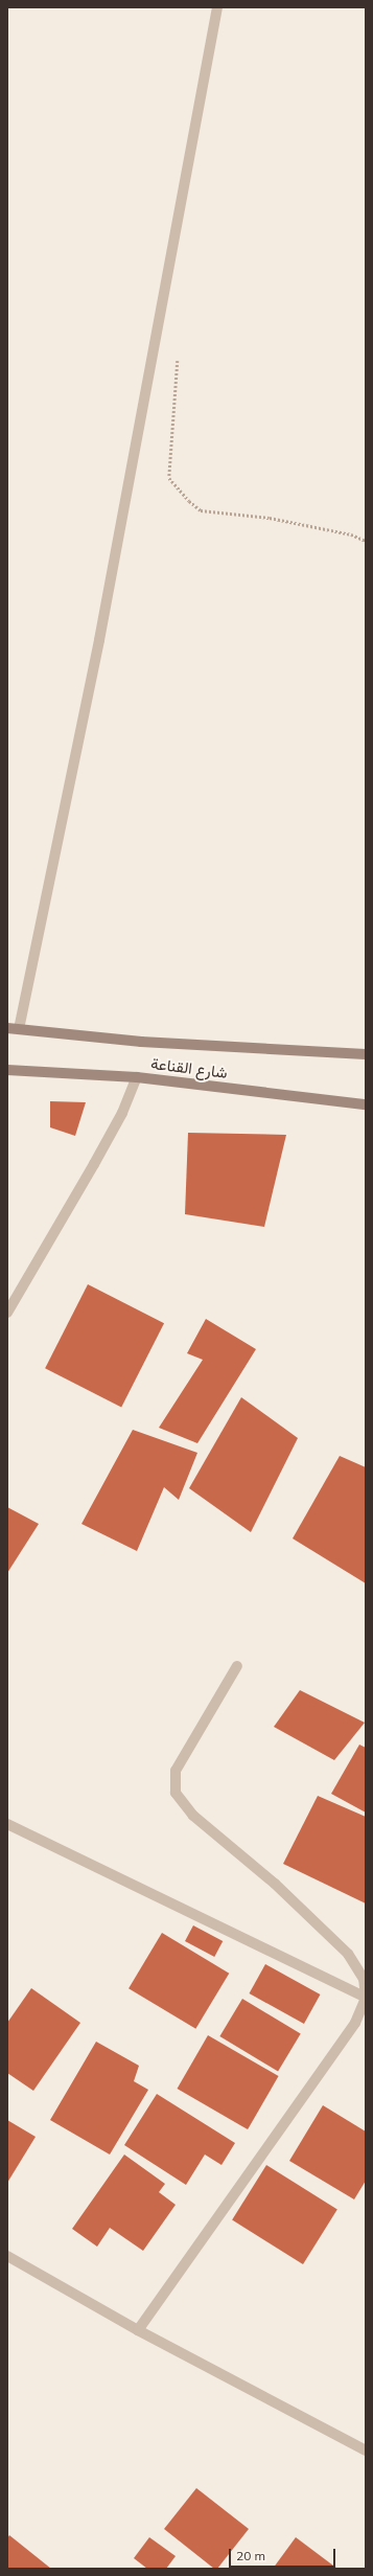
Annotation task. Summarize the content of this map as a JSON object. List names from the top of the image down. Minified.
{"streets":{"street":["شارع القناعة"]},"scale_bar":"20 m"}
